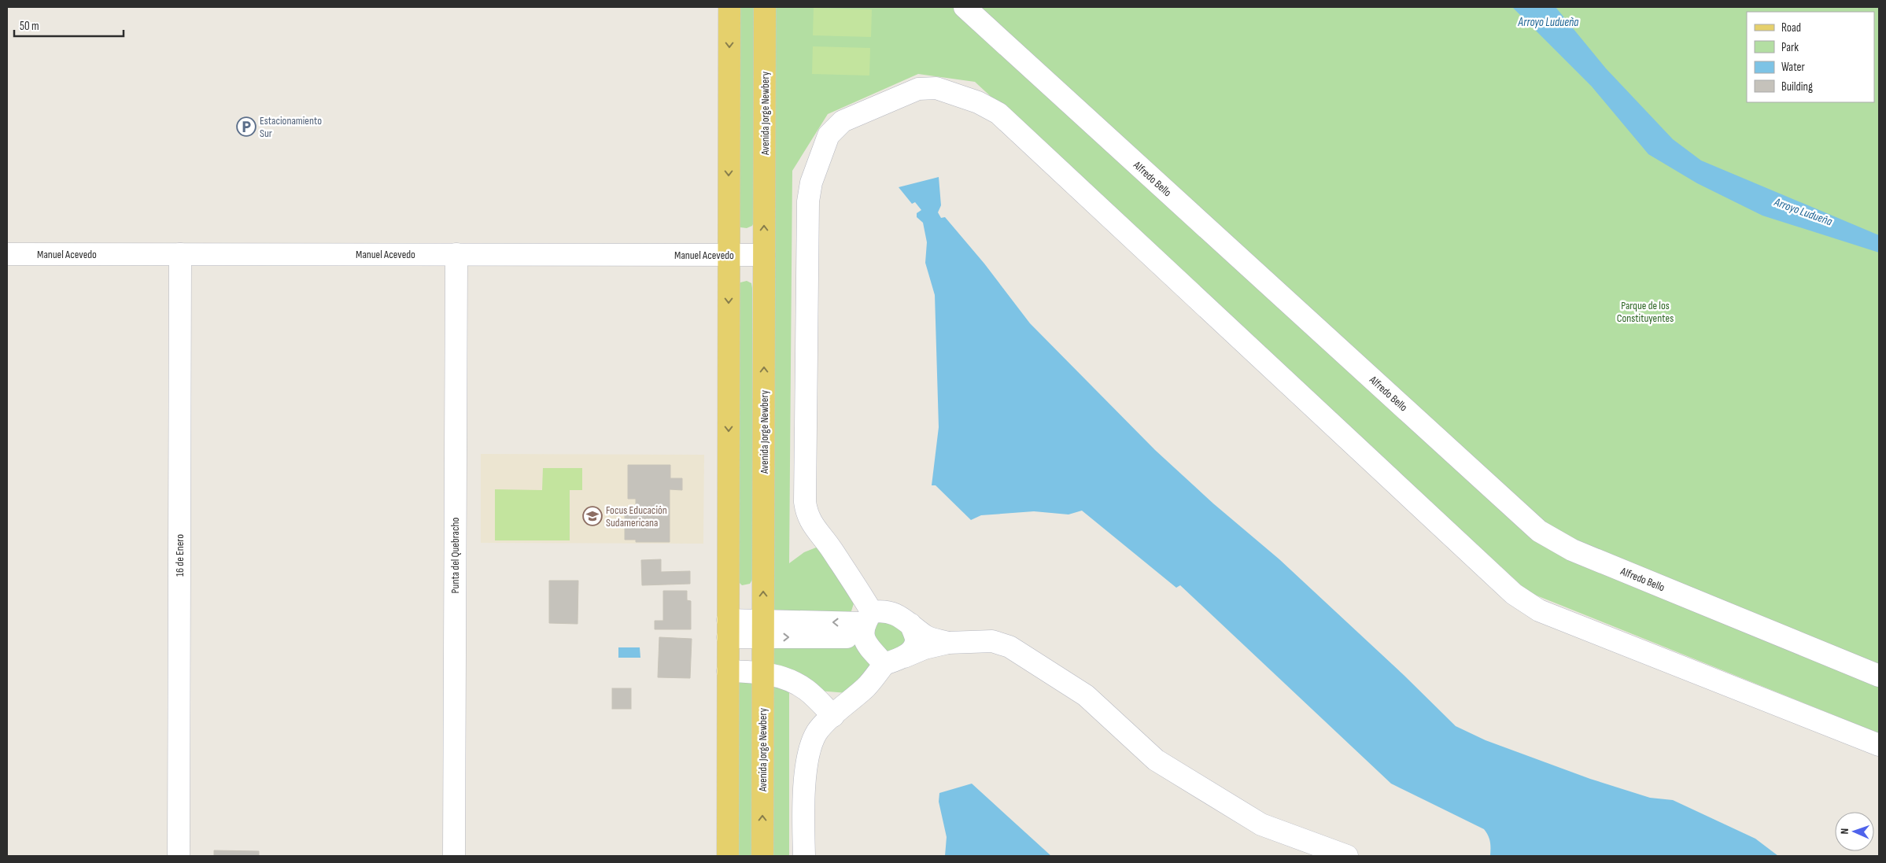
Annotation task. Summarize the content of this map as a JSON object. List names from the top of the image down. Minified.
{"streets":{"main road":["Avenida Jorge Newbery"],"street":["Alfredo Bello","Manuel Acevedo","16 de Enero","Punta del Quebracho"]},"crossings":[["Avenida Jorge Newbery","Manuel Acevedo"],["Manuel Acevedo","16 de Enero"],["Manuel Acevedo","Punta del Quebracho"]],"water":["Arroyo Ludueña"],"parks":["Parque de los Constituyentes"],"places":{"parking":["Estacionamiento Sur"],"school or university":["Focus Educación Sudamericana"]},"legend":["Road","Park","Water","Building"],"scale_bar":"50 m","north":"left"}
